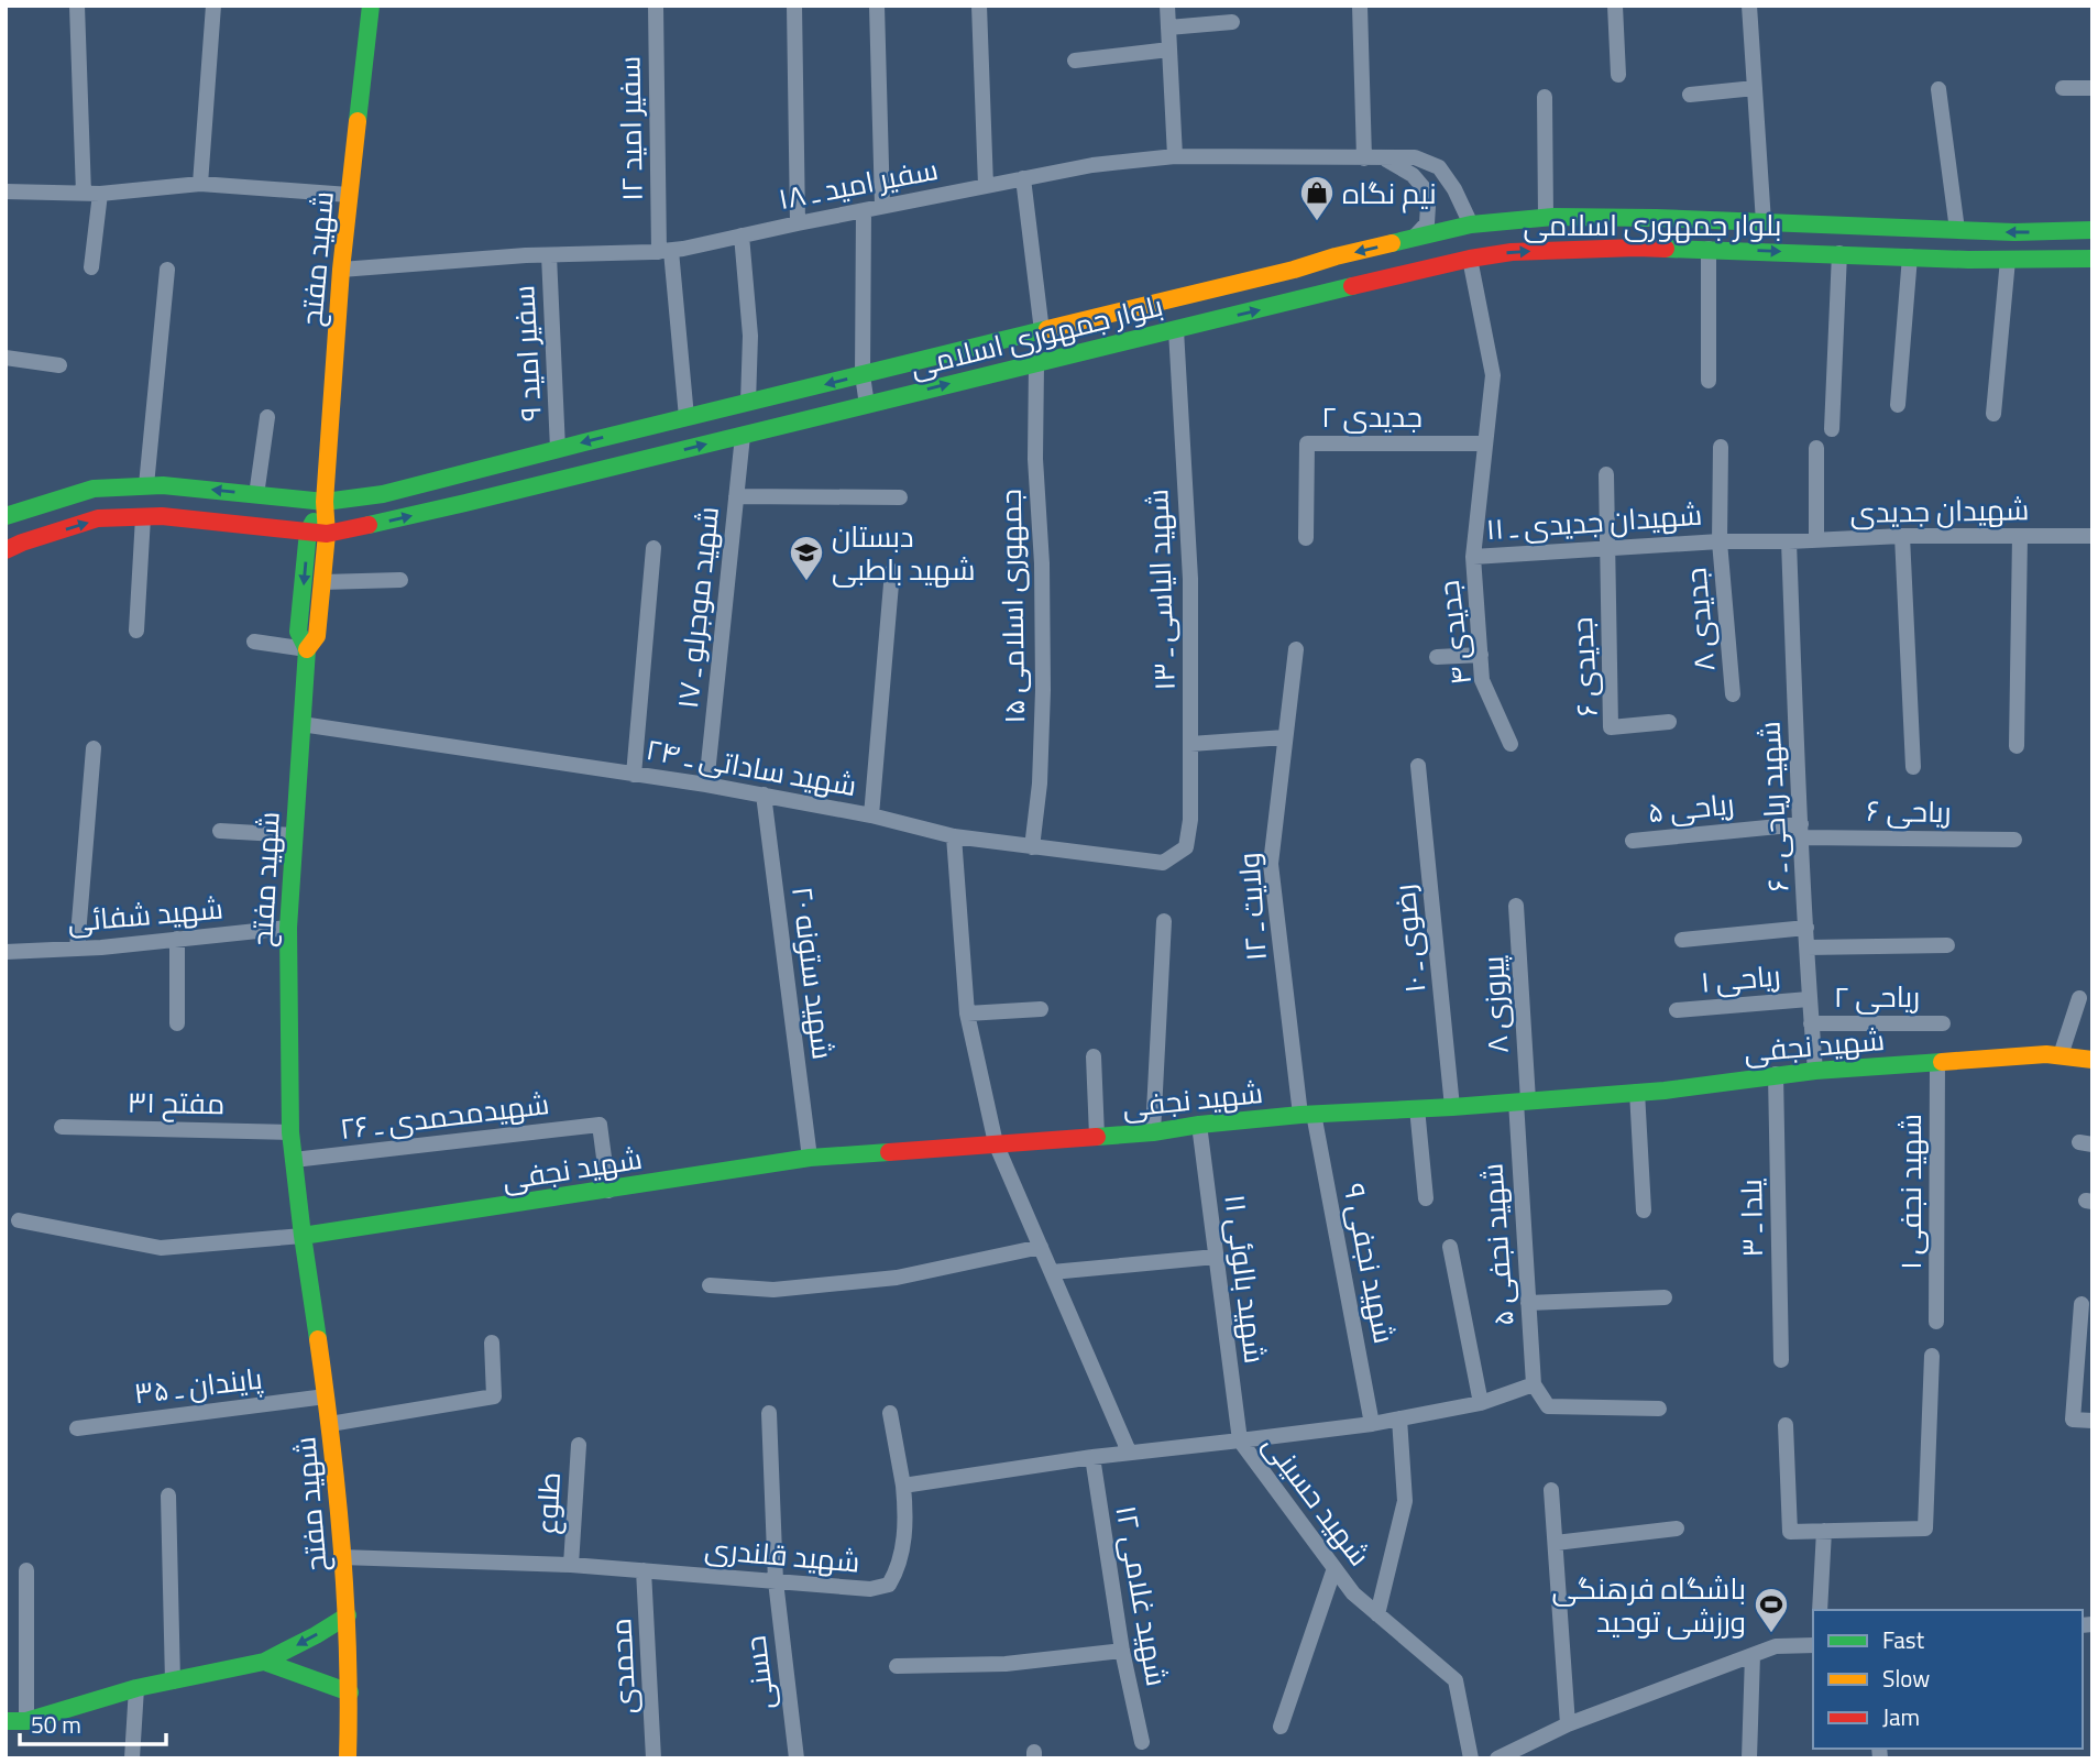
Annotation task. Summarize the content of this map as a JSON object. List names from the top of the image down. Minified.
{"streets":{"main road":["بلوار جمهوری اسلامی","شهید مفتح","شهید نجفی"],"street":["سفیر امید ۱۲","سفیر امید ـ ۱۸","سفیر امید ۹","جدیدی ۲","شهیدان جدیدی","شهیدان جدیدی ـ ۱۱","شهید الیاسی ـ ۱۳","جمهوری اسلامی ۱۵","شهید موجرلو ـ ۱۷","جدیدی ۸","جدیدی ۴","جدیدی ۶","شهید ساداتی ـ ۲۴","شهید ریاحی ـ ۶","ریاحی ۵","ریاحی ۶","ولایت ـ ۱۲","شهید شفائی","رضوی ـ ۱۰","شهید ستونه ۲۰","ریاحی ۱","ریاحی ۲","پیروزی ۸","مفتح ۳۱","شهیدمحمدی ـ ۲۶","شهید نجفی ۱","یلدا ـ ۳","شهید نجفی ۵","شهید نجفی ۹","شهید بالوئی ۱۱","پایندان ـ ۳۵","شهید حسینی","طلوع","شهید قلندری","شهید غلامی ۱۲","محمدی","حسنی"]},"crossings":[["سفیر امید ۱۲","سفیر امید ـ ۱۸"],["سفیر امید ۱۲","بلوار جمهوری اسلامی"],["سفیر امید ـ ۱۸","بلوار جمهوری اسلامی"],["سفیر امید ـ ۱۸","شهید مفتح"],["سفیر امید ـ ۱۸","سفیر امید ۹"],["بلوار جمهوری اسلامی","شهید مفتح"],["بلوار جمهوری اسلامی","سفیر امید ۹"],["بلوار جمهوری اسلامی","شهیدان جدیدی ـ ۱۱"],["بلوار جمهوری اسلامی","شهید الیاسی ـ ۱۳"],["بلوار جمهوری اسلامی","جمهوری اسلامی ۱۵"],["بلوار جمهوری اسلامی","شهید موجرلو ـ ۱۷"],["شهید مفتح","شهید ساداتی ـ ۲۴"],["شهید مفتح","شهید شفائی"],["شهید مفتح","شهید نجفی"],["شهید مفتح","مفتح ۳۱"],["شهید مفتح","شهیدمحمدی ـ ۲۶"],["شهید مفتح","پایندان ـ ۳۵"],["شهید مفتح","شهید قلندری"],["جدیدی ۲","شهیدان جدیدی ـ ۱۱"],["شهیدان جدیدی","شهیدان جدیدی ـ ۱۱"],["شهیدان جدیدی","شهید ریاحی ـ ۶"],["شهیدان جدیدی ـ ۱۱","جدیدی ۸"],["شهیدان جدیدی ـ ۱۱","جدیدی ۴"],["شهیدان جدیدی ـ ۱۱","جدیدی ۶"],["شهیدان جدیدی ـ ۱۱","شهید ریاحی ـ ۶"],["شهید الیاسی ـ ۱۳","شهید ساداتی ـ ۲۴"],["جمهوری اسلامی ۱۵","شهید ساداتی ـ ۲۴"],["شهید موجرلو ـ ۱۷","شهید ساداتی ـ ۲۴"],["شهید ساداتی ـ ۲۴","شهید ستونه ۲۰"],["شهید ریاحی ـ ۶","ریاحی ۵"],["شهید ریاحی ـ ۶","ریاحی ۶"],["شهید ریاحی ـ ۶","ریاحی ۱"],["شهید ریاحی ـ ۶","ریاحی ۲"],["شهید ریاحی ـ ۶","شهید نجفی"],["ریاحی ۵","ریاحی ۶"],["ولایت ـ ۱۲","شهید نجفی"],["ولایت ـ ۱۲","شهید نجفی ۹"],["رضوی ـ ۱۰","شهید نجفی"],["شهید ستونه ۲۰","شهید نجفی"],["پیروزی ۸","شهید نجفی"],["پیروزی ۸","شهید نجفی ۵"],["شهید نجفی","شهیدمحمدی ـ ۲۶"],["شهید نجفی","شهید نجفی ۱"],["شهید نجفی","یلدا ـ ۳"],["شهید نجفی","شهید نجفی ۵"],["شهید نجفی","شهید نجفی ۹"],["شهید نجفی","شهید بالوئی ۱۱"],["شهید بالوئی ۱۱","شهید حسینی"],["طلوع","شهید قلندری"],["شهید قلندری","محمدی"],["شهید قلندری","حسنی"]],"places":{"shop":["نیم نگاه"],"school or university":["دبستان شهید باطبی"],"sports":["باشگاه فرهنگی ورزشی توحید"]},"legend":["Fast","Slow","Jam"],"scale_bar":"50 m"}
